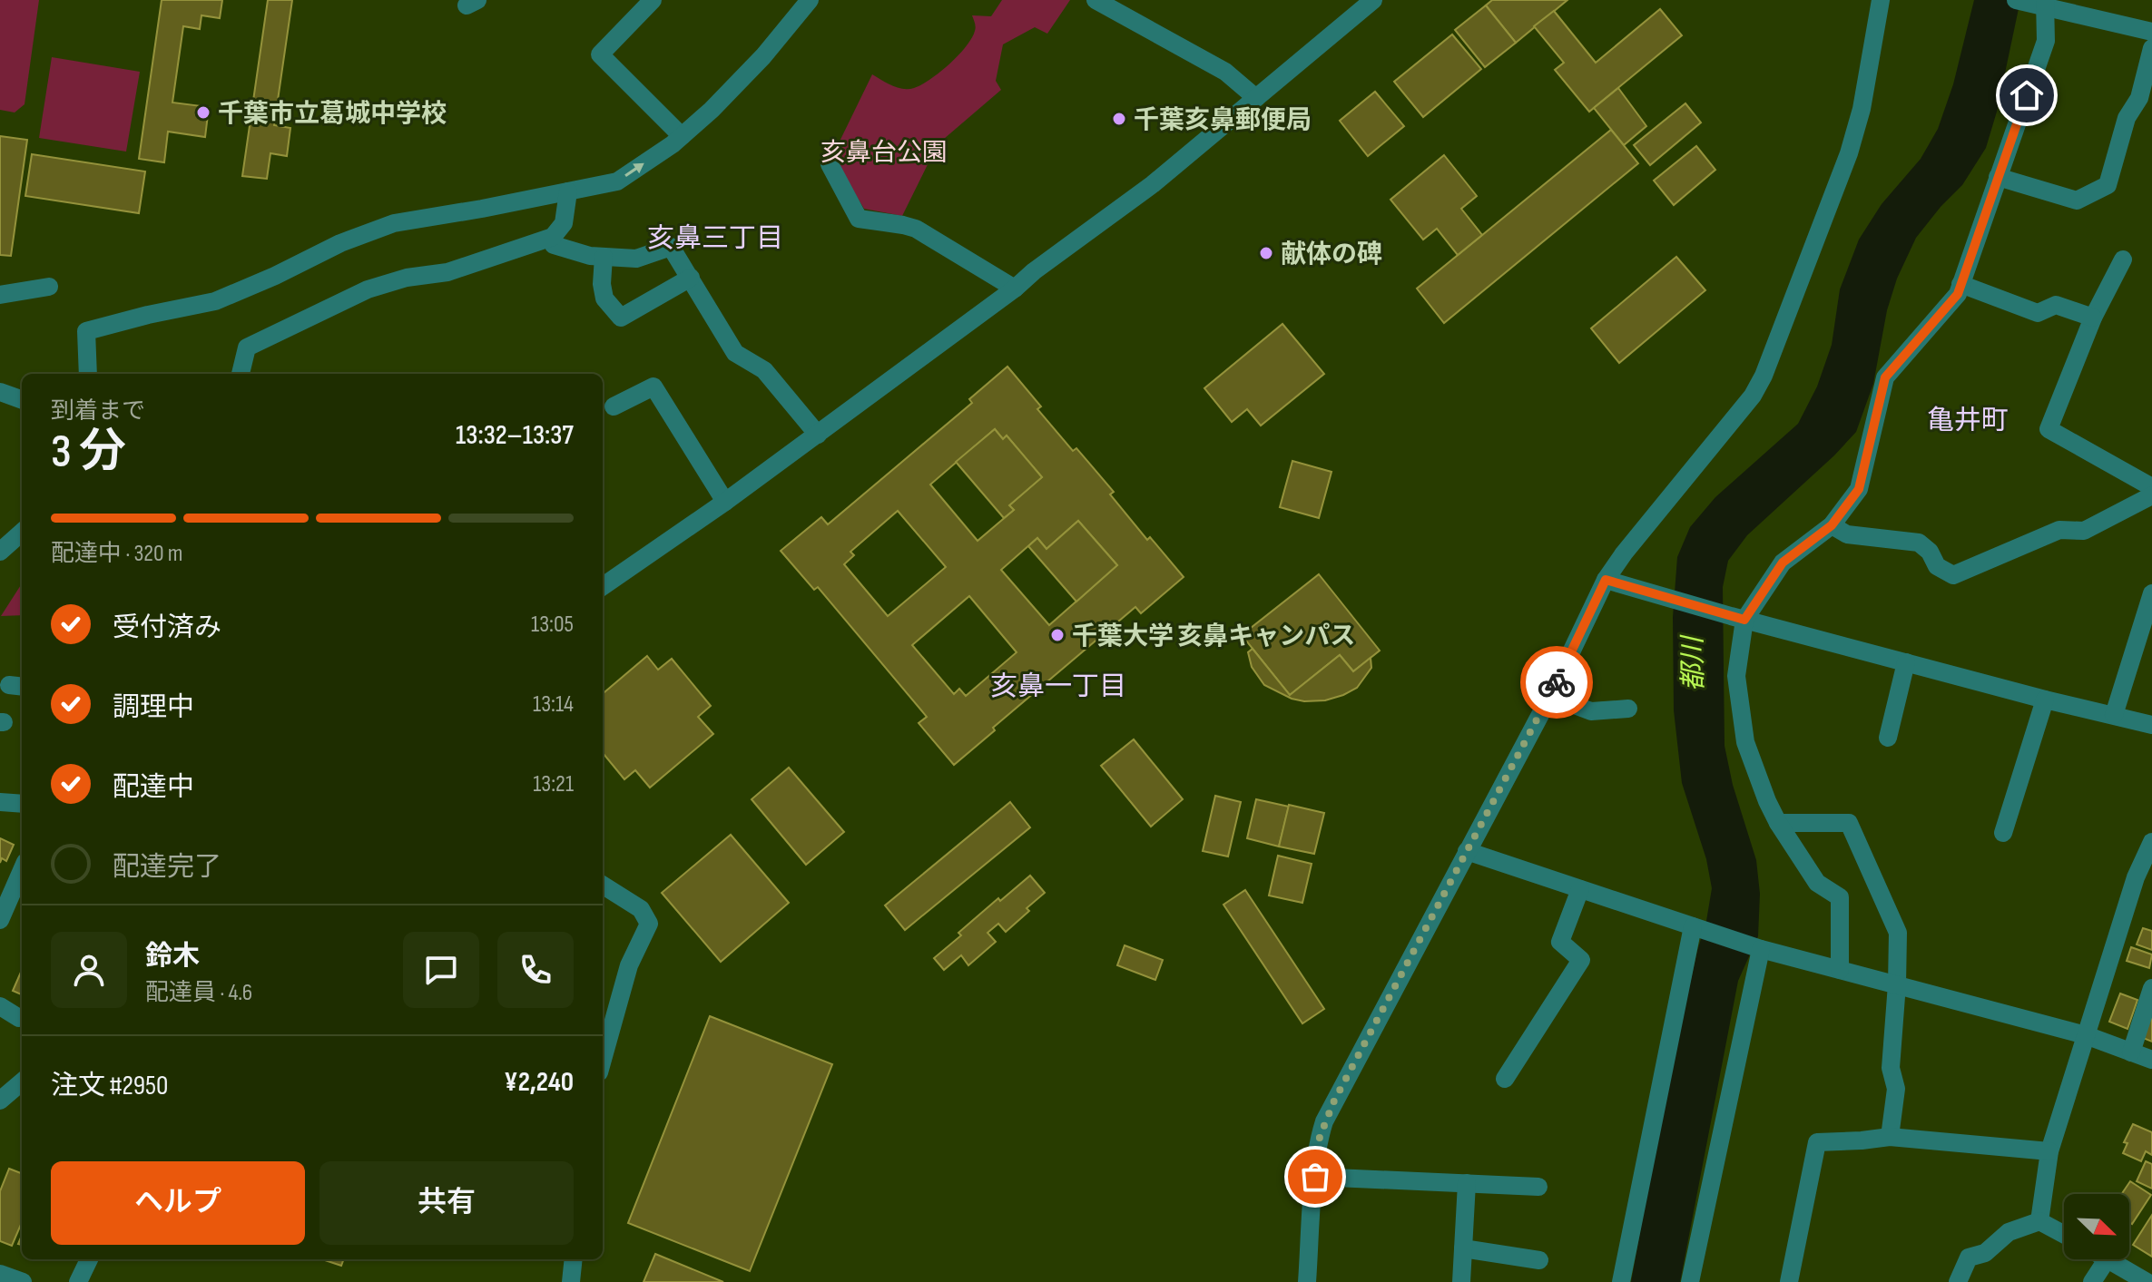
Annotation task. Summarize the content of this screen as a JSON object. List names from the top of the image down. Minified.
{"districts":["亥鼻三丁目","亀井町","亥鼻一丁目"],"water":["都川"],"parks":["亥鼻台公園"],"places":["千葉市立葛城中学校","千葉亥鼻郵便局","献体の碑","千葉大学 亥鼻キャンパス"],"north":"bottom right","page":{"heading":["3 分","到着まで","13:32–13:37"],"panel":["鈴木","配達員 · 4.6","注文 #2950","¥2,240"],"bar":"配達中 · 320 m","list":[["受付済み","13:05"],["調理中","13:14"],["配達中","13:21"],"配達完了"],"buttons":["ヘルプ","共有"]}}
